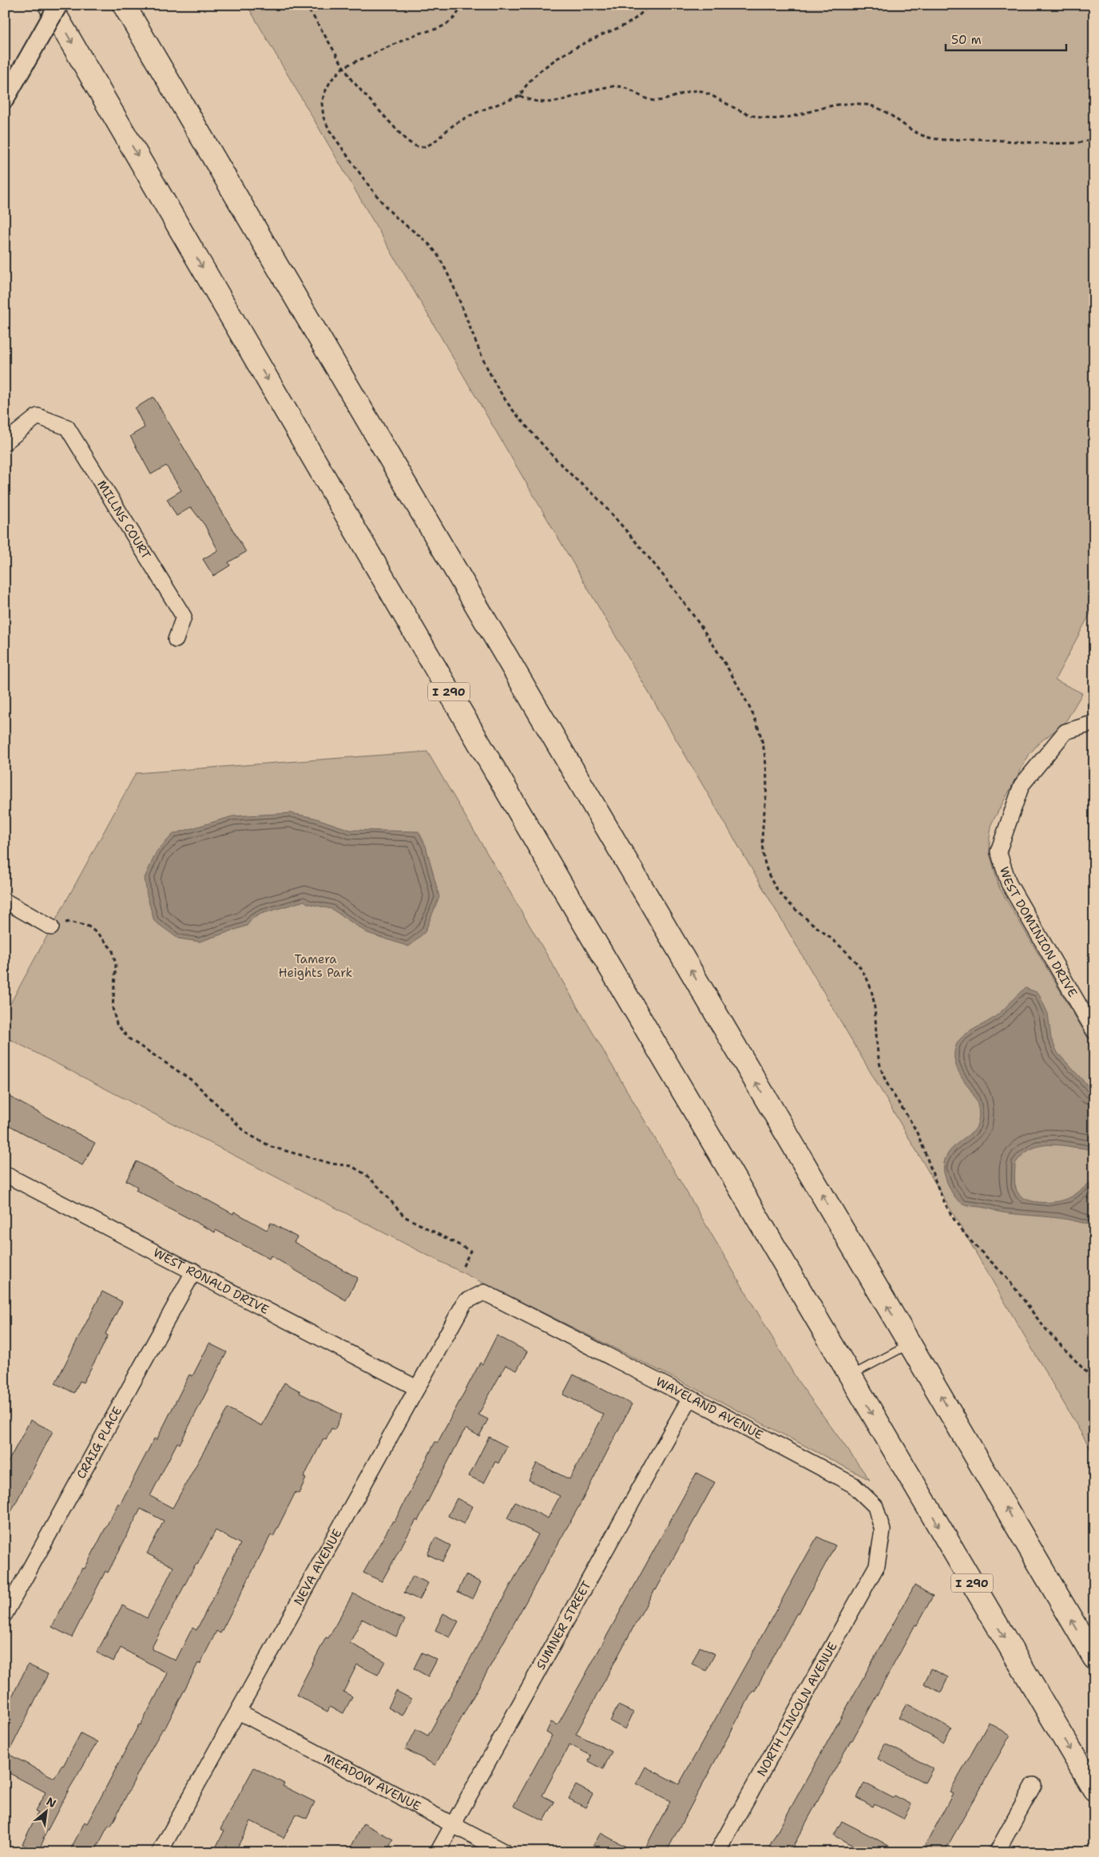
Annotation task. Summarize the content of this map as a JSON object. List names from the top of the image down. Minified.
{"streets":{"highway":["I 290"],"street":["MILLNS COURT","WEST DOMINION DRIVE","WEST RONALD DRIVE","WAVELAND AVENUE","CRAIG PLACE","NEVA AVENUE","SUMNER STREET","NORTH LINCOLN AVENUE","MEADOW AVENUE"]},"crossings":[["WEST RONALD DRIVE","CRAIG PLACE"],["WEST RONALD DRIVE","NEVA AVENUE"],["WAVELAND AVENUE","NEVA AVENUE"],["WAVELAND AVENUE","SUMNER STREET"],["WAVELAND AVENUE","NORTH LINCOLN AVENUE"],["NEVA AVENUE","MEADOW AVENUE"],["SUMNER STREET","MEADOW AVENUE"]],"parks":["Tamera Heights Park"],"scale_bar":"50 m","north":"top right"}
